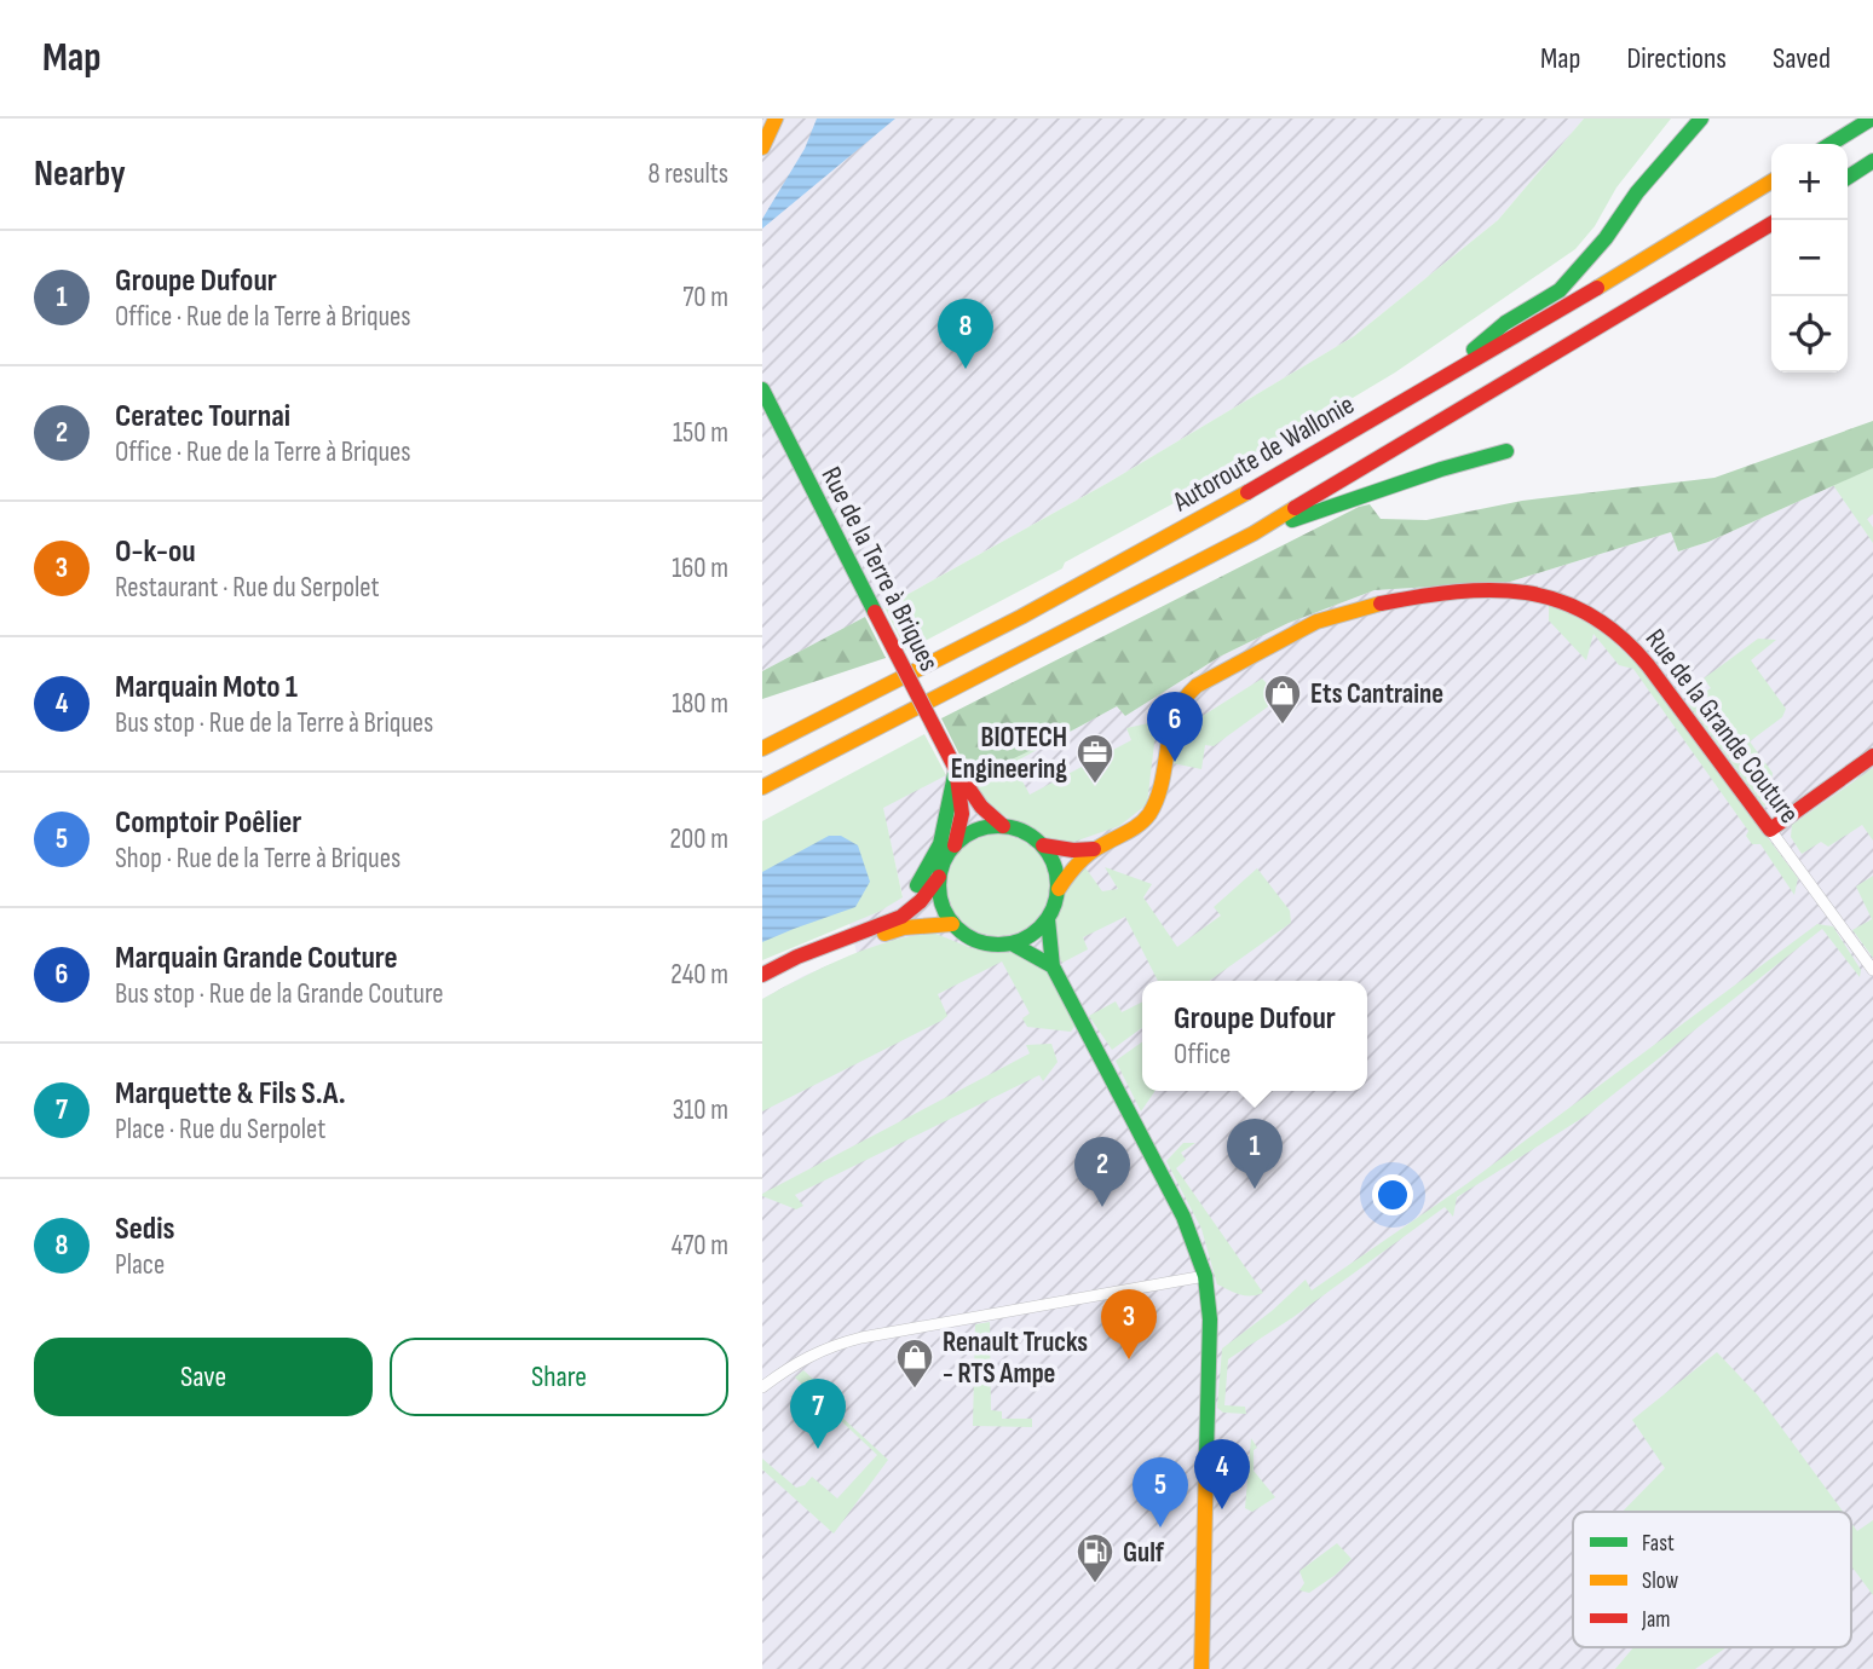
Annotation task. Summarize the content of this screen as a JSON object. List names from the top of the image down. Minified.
{"streets":{"main road":["Autoroute de Wallonie","Rue de la Terre à Briques","Rue de la Grande Couture"]},"crossings":[["Rue de la Terre à Briques","Rue de la Grande Couture"]],"places":{"shop":["Ets Cantraine","Renault Trucks - RTS Ampe"],"office":["BIOTECH Engineering"],"fuel station":["Gulf"]},"legend":["Fast","Slow","Jam"],"page":{"header":"Map","nav":["Map","Directions","Saved"],"heading":["Nearby","8 results"],"map_buttons":["+","−"],"list":[{"mark":"1","name":"Groupe Dufour","note":"Office · Rue de la Terre à Briques","value":"70 m"},{"mark":"2","name":"Ceratec Tournai","note":"Office · Rue de la Terre à Briques","value":"150 m"},{"mark":"3","name":"O-k-ou","note":"Restaurant · Rue du Serpolet","value":"160 m"},{"mark":"4","name":"Marquain Moto 1","note":"Bus stop · Rue de la Terre à Briques","value":"180 m"},{"mark":"5","name":"Comptoir Poêlier","note":"Shop · Rue de la Terre à Briques","value":"200 m"},{"mark":"6","name":"Marquain Grande Couture","note":"Bus stop · Rue de la Grande Couture","value":"240 m"},{"mark":"7","name":"Marquette & Fils S.A.","note":"Place · Rue du Serpolet","value":"310 m"},{"mark":"8","name":"Sedis","note":"Place","value":"470 m"}],"pins":["8","6","1","2","3","7","4","5"],"popup":["Groupe Dufour","Office"],"buttons":["Save","Share"]}}
